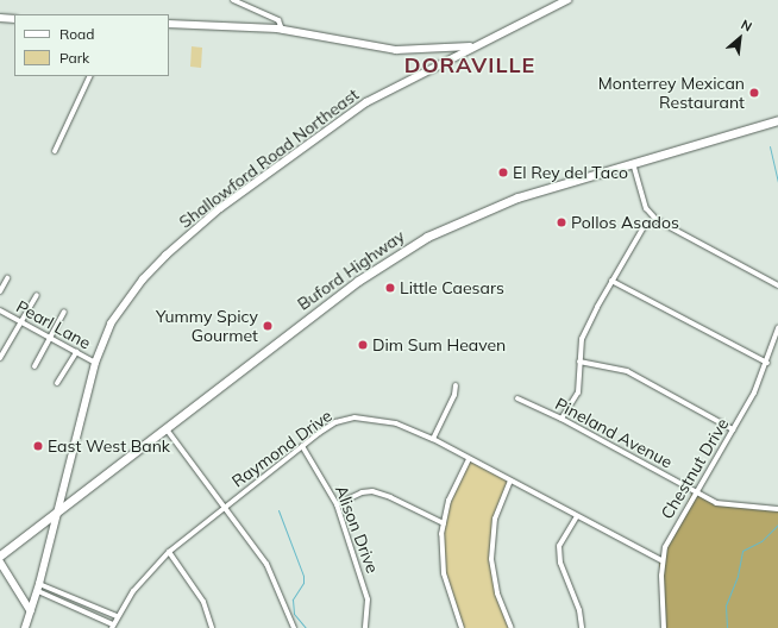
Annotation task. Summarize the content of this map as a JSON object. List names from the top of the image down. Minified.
{"streets":{"main road":["Buford Highway"],"street":["Shallowford Road Northeast","Pearl Lane","Pineland Avenue","Raymond Drive","Chestnut Drive","Alison Drive"]},"crossings":[["Shallowford Road Northeast","Buford Highway"],["Shallowford Road Northeast","Pearl Lane"],["Pineland Avenue","Chestnut Drive"],["Raymond Drive","Chestnut Drive"],["Raymond Drive","Alison Drive"]],"districts":["DORAVILLE"],"places":["Monterrey Mexican Restaurant","El Rey del Taco","Pollos Asados","Little Caesars","Yummy Spicy Gourmet","Dim Sum Heaven","East West Bank"],"legend":["Road","Park"],"north":"top right"}
